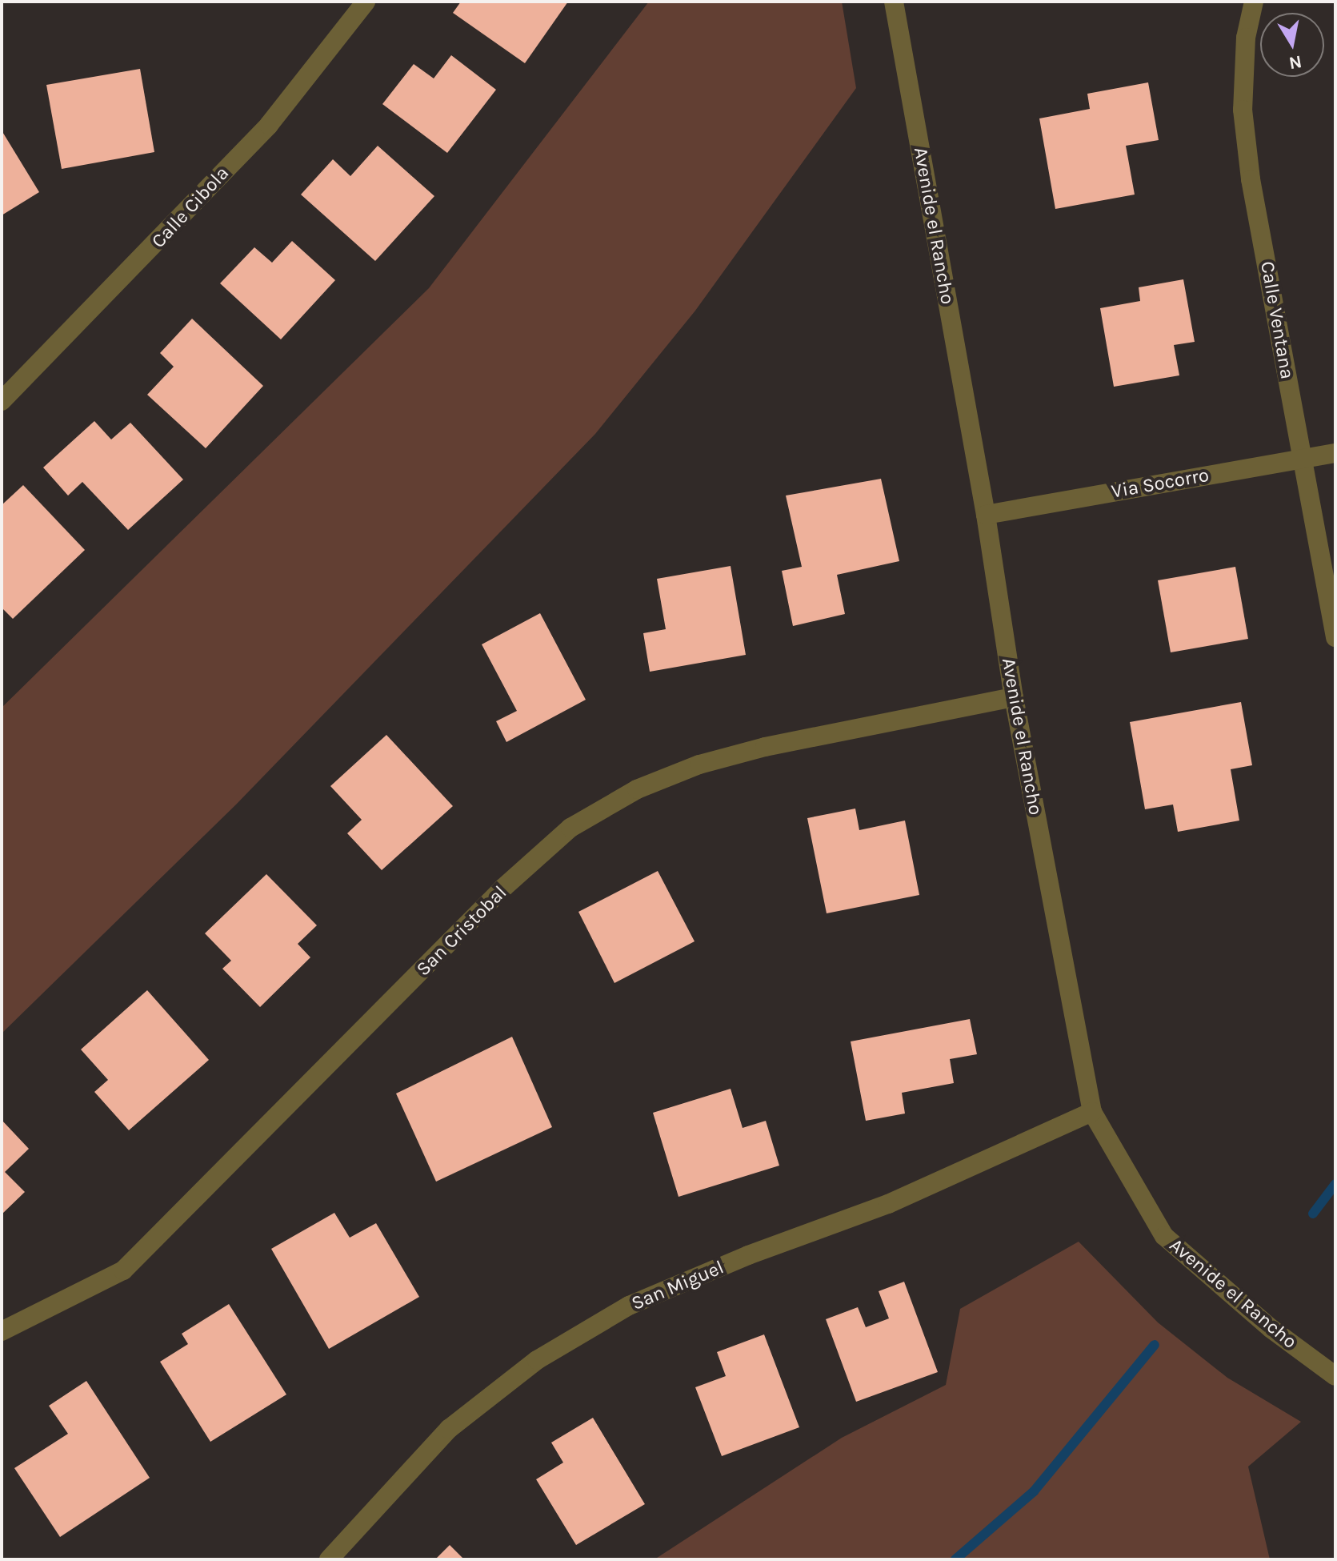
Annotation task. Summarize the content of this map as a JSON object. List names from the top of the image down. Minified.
{"streets":{"street":["Calle Cibola","Avenide el Rancho","Calle Ventana","Via Socorro","San Cristobal","San Miguel"]},"crossings":[["Avenide el Rancho","Via Socorro"],["Avenide el Rancho","San Cristobal"],["Avenide el Rancho","San Miguel"],["Calle Ventana","Via Socorro"]],"north":"bottom"}
